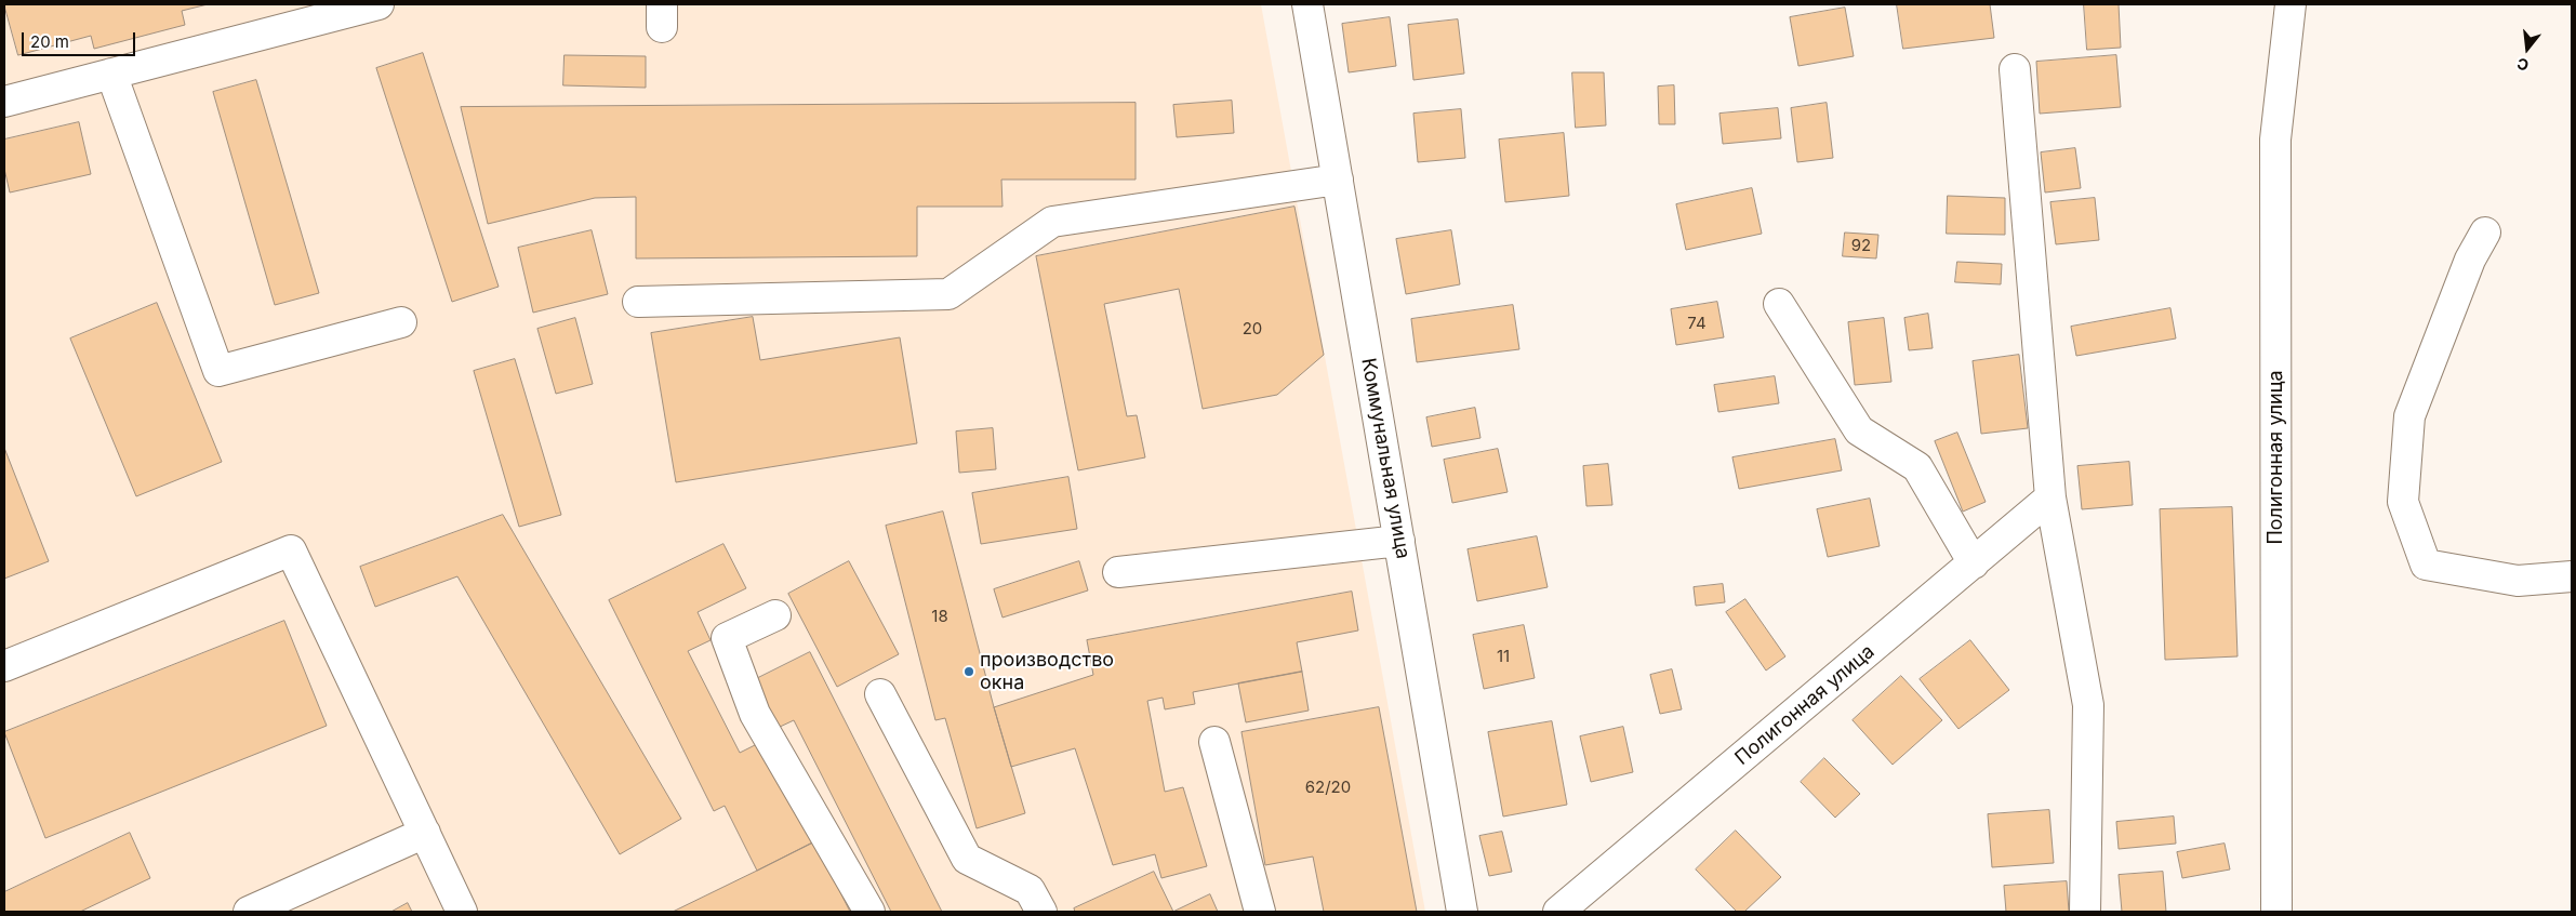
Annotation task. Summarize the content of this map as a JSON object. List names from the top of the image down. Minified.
{"streets":{"street":["Полигонная улица","Коммунальная улица"]},"places":["производство окна"],"house_numbers":["92","74","20","18","11","62/20"],"scale_bar":"20 m","north":"bottom"}
